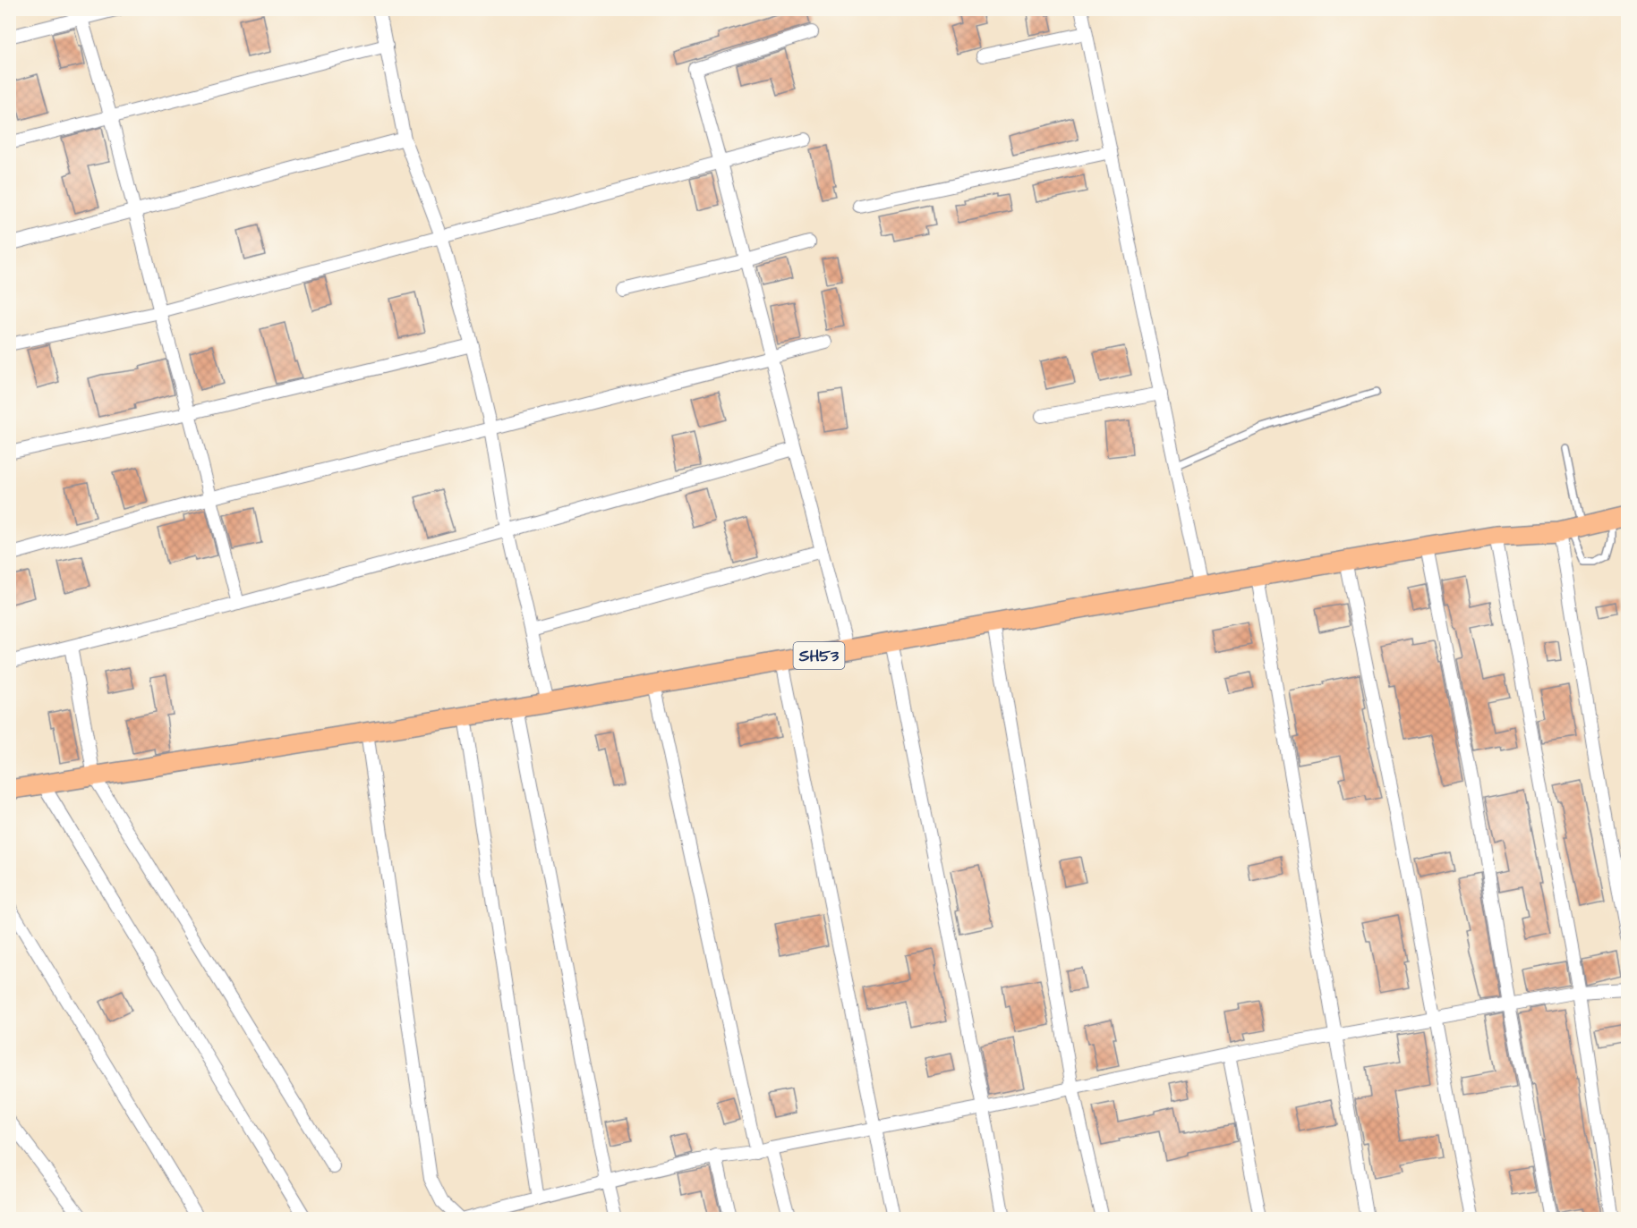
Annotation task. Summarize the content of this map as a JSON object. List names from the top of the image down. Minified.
{"streets":{"main road":["SH53"]}}
